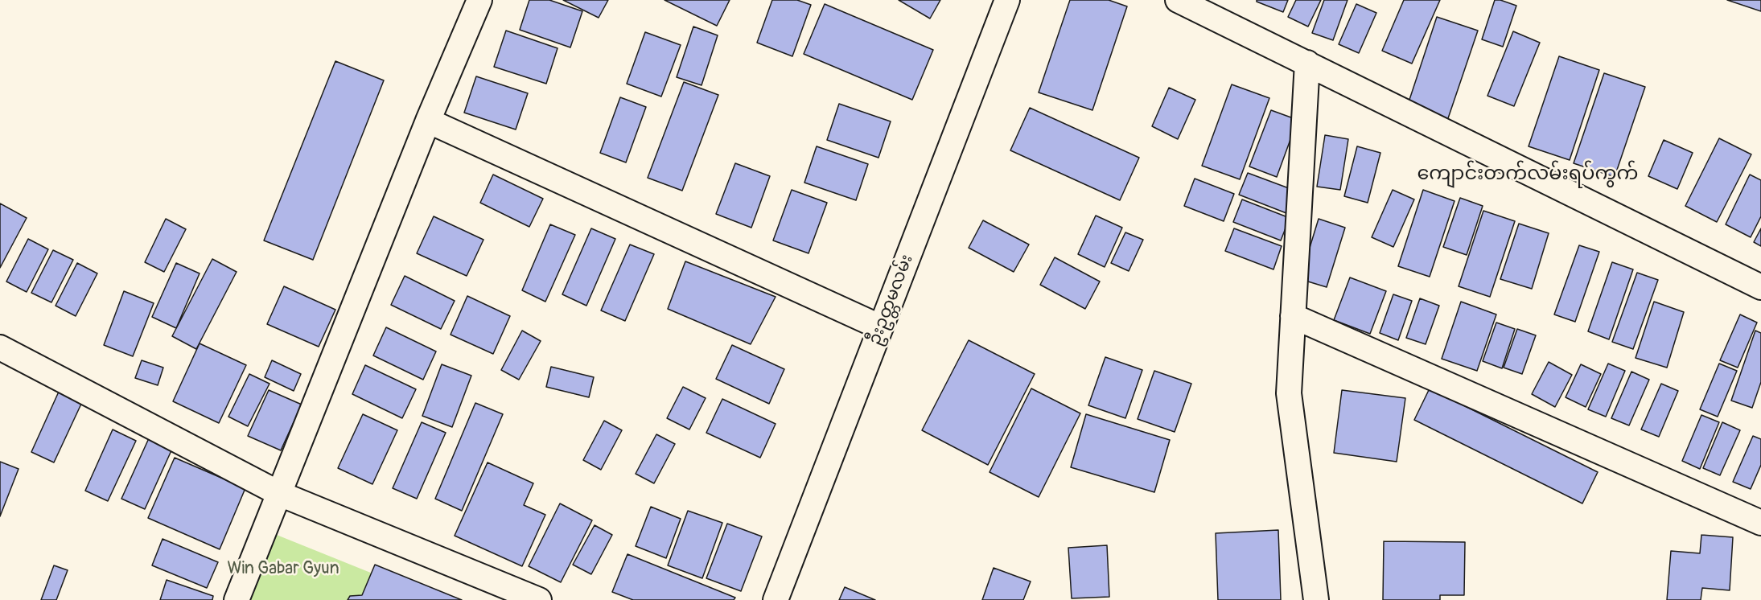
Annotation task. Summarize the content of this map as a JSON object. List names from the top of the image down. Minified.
{"streets":{"street":["ဦးဥတ္တမလမ်း"]},"districts":["ကျောင်းတက်လမ်းရပ်ကွက်"],"parks":["Win Gabar Gyun"]}
